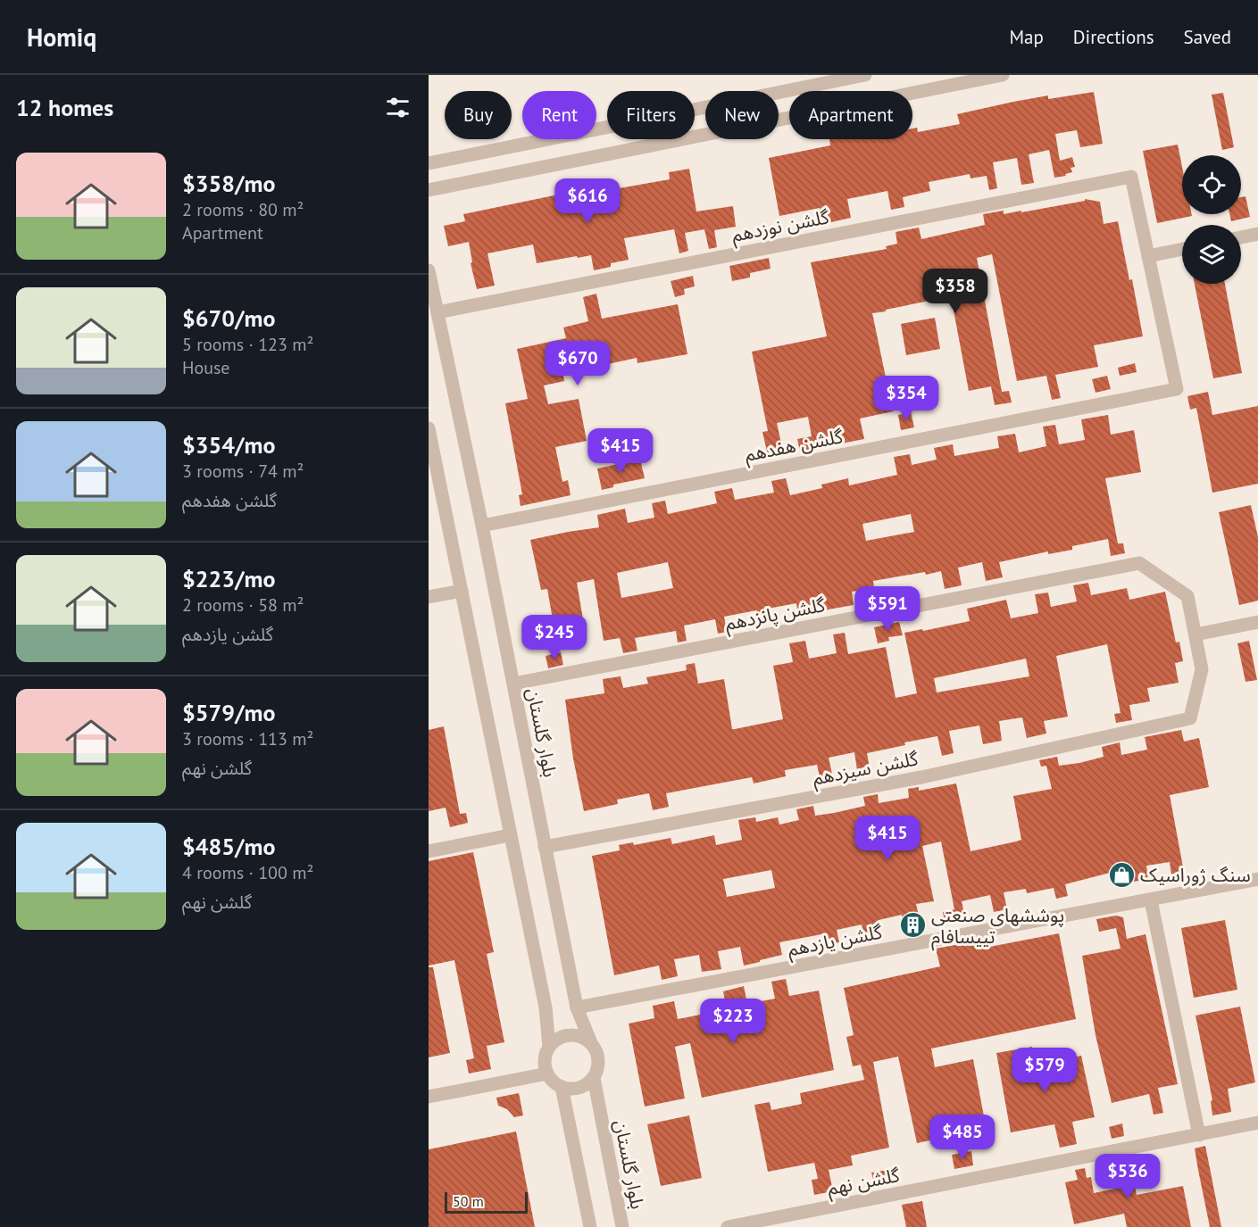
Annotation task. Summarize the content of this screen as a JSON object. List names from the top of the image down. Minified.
{"streets":{"street":["گلشن نوزدهم","گلشن هفدهم","گلشن پانزدهم","بلوار گلستان","گلشن سیزدهم","گلشن یازدهم","گلشن نهم"]},"crossings":[["گلشن نوزدهم","گلشن هفدهم"],["گلشن نوزدهم","بلوار گلستان"],["گلشن هفدهم","بلوار گلستان"],["گلشن پانزدهم","بلوار گلستان"],["گلشن پانزدهم","گلشن سیزدهم"],["بلوار گلستان","گلشن سیزدهم"],["بلوار گلستان","گلشن یازدهم"]],"places":{"shop":["سنگ ژوراسیک"],"building":["پوششهای صنعتی تییسافام"]},"scale_bar":"50 m","page":{"header":"Homiq","nav":["Map","Directions","Saved"],"heading":"12 homes","chip":["Buy","Rent","Filters","New","Apartment"],"list":[{"name":"$358/mo","note":"2 rooms · 80 m² · Apartment"},{"name":"$670/mo","note":"5 rooms · 123 m² · House"},{"name":"$354/mo","note":"3 rooms · 74 m² · گلشن هفدهم"},{"name":"$223/mo","note":"2 rooms · 58 m² · گلشن یازدهم"},{"name":"$579/mo","note":"3 rooms · 113 m² · گلشن نهم"},{"name":"$485/mo","note":"4 rooms · 100 m² · گلشن نهم"}],"price":["$616","$358","$670","$354","$415","$591","$245","$415","$223","$579","$485","$536"],"scale":"50 m"}}
